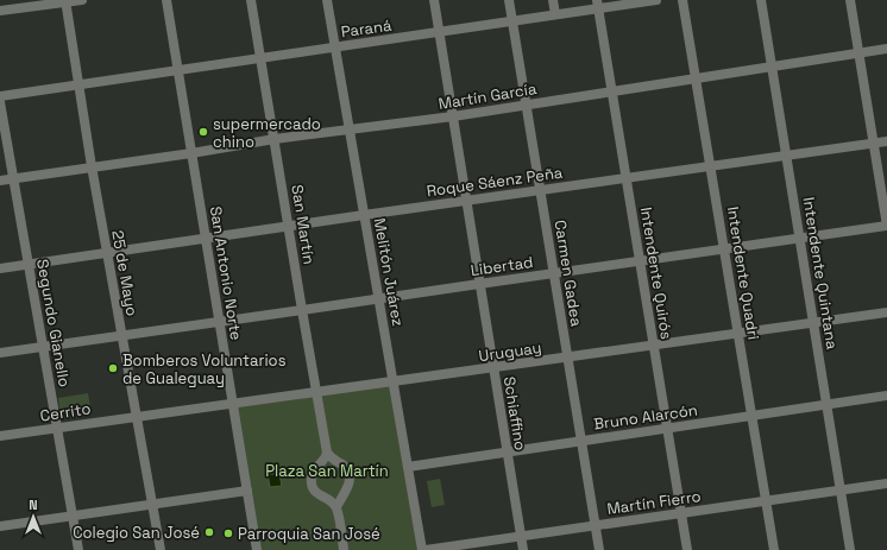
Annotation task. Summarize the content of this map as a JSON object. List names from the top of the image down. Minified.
{"streets":{"street":["Paraná","Martín García","Roque Sáenz Peña","San Martín","Libertad","Melitón Juárez","25 de Mayo","San Antonio Norte","Carmen Gadea","Intendente Quirós","Intendente Quadri","Intendente Quintana","Segundo Gianello","Uruguay","Cerrito","Schiaffino","Bruno Alarcón","Martín Fierro"]},"crossings":[["Paraná","San Martín"],["Paraná","Melitón Juárez"],["Paraná","25 de Mayo"],["Paraná","San Antonio Norte"],["Paraná","Carmen Gadea"],["Paraná","Intendente Quirós"],["Paraná","Schiaffino"],["Martín García","San Martín"],["Martín García","Melitón Juárez"],["Martín García","25 de Mayo"],["Martín García","San Antonio Norte"],["Martín García","Carmen Gadea"],["Martín García","Intendente Quirós"],["Martín García","Intendente Quadri"],["Martín García","Intendente Quintana"],["Martín García","Segundo Gianello"],["Martín García","Schiaffino"],["Roque Sáenz Peña","San Martín"],["Roque Sáenz Peña","Melitón Juárez"],["Roque Sáenz Peña","25 de Mayo"],["Roque Sáenz Peña","San Antonio Norte"],["Roque Sáenz Peña","Carmen Gadea"],["Roque Sáenz Peña","Intendente Quirós"],["Roque Sáenz Peña","Intendente Quadri"],["Roque Sáenz Peña","Intendente Quintana"],["Roque Sáenz Peña","Segundo Gianello"],["Roque Sáenz Peña","Schiaffino"],["San Martín","Libertad"],["San Martín","Uruguay"],["Libertad","Melitón Juárez"],["Libertad","25 de Mayo"],["Libertad","San Antonio Norte"],["Libertad","Carmen Gadea"],["Libertad","Intendente Quirós"],["Libertad","Intendente Quadri"],["Libertad","Intendente Quintana"],["Libertad","Segundo Gianello"],["Libertad","Schiaffino"],["Melitón Juárez","Uruguay"],["Melitón Juárez","Bruno Alarcón"],["25 de Mayo","Uruguay"],["25 de Mayo","Cerrito"],["San Antonio Norte","Uruguay"],["Carmen Gadea","Uruguay"],["Carmen Gadea","Bruno Alarcón"],["Carmen Gadea","Martín Fierro"],["Intendente Quirós","Uruguay"],["Intendente Quirós","Bruno Alarcón"],["Intendente Quirós","Martín Fierro"],["Intendente Quadri","Uruguay"],["Intendente Quadri","Bruno Alarcón"],["Intendente Quadri","Martín Fierro"],["Intendente Quintana","Uruguay"],["Intendente Quintana","Bruno Alarcón"],["Intendente Quintana","Martín Fierro"],["Segundo Gianello","Cerrito"],["Uruguay","Cerrito"],["Uruguay","Schiaffino"],["Schiaffino","Bruno Alarcón"],["Schiaffino","Martín Fierro"]],"parks":["Plaza San Martín"],"places":["supermercado chino","Bomberos Voluntarios de Gualeguay","Colegio San José","Parroquia San José"],"north":"top"}
